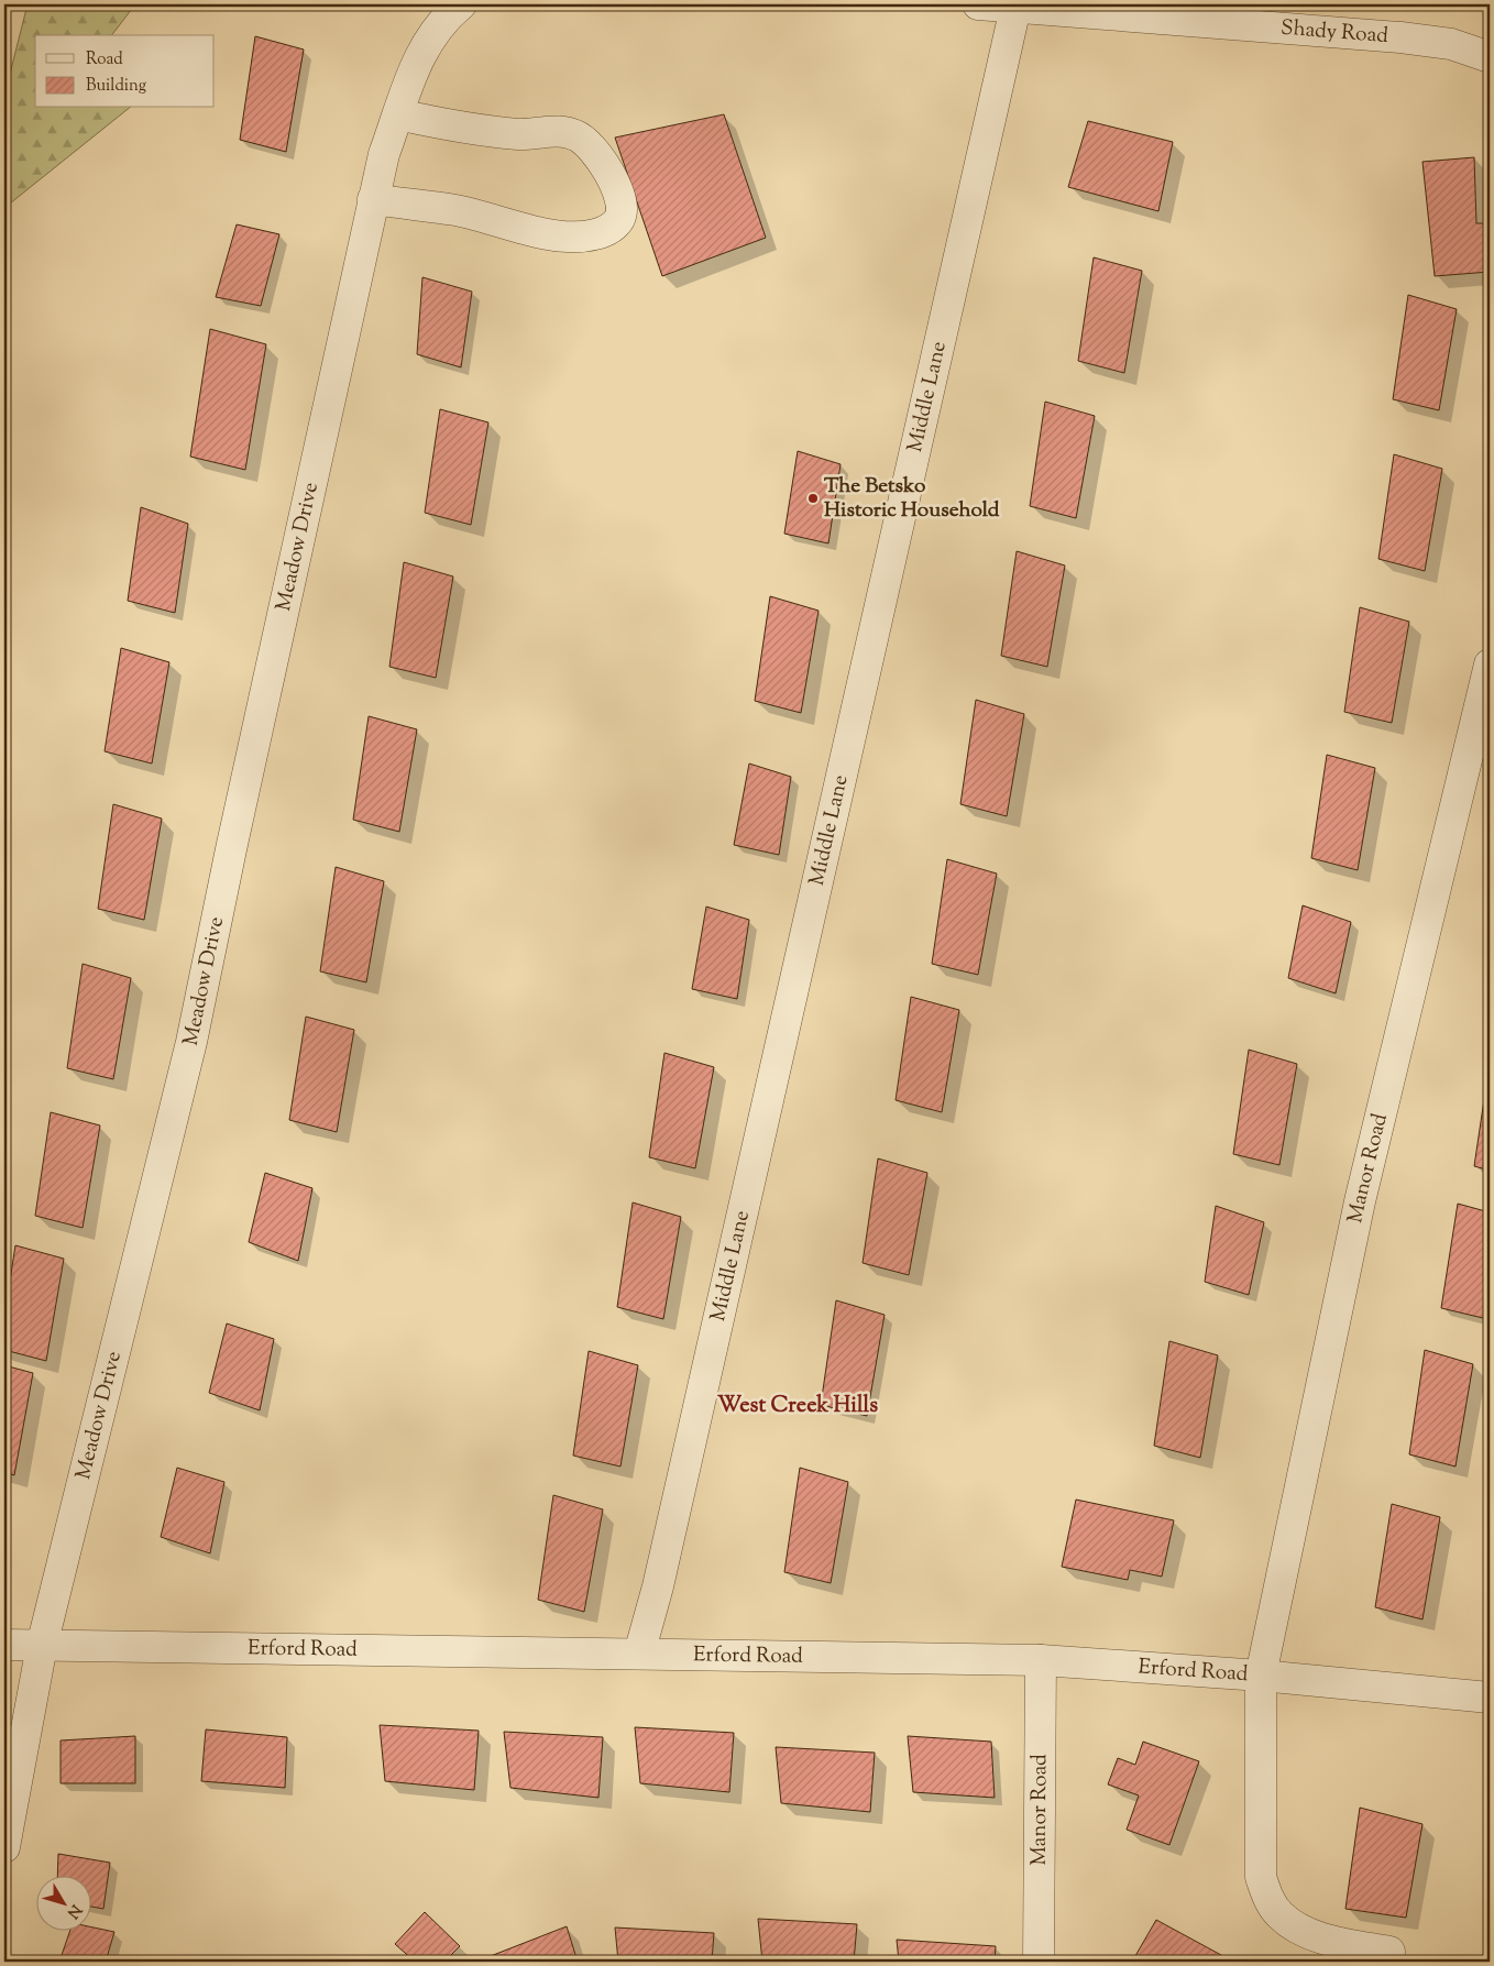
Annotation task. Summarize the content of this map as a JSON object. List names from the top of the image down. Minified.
{"streets":{"street":["Shady Road","Middle Lane","Meadow Drive","Manor Road","Erford Road"]},"crossings":[["Shady Road","Middle Lane"],["Middle Lane","Erford Road"],["Meadow Drive","Erford Road"],["Manor Road","Erford Road"]],"districts":["West Creek Hills"],"places":["The Betsko Historic Household"],"legend":["Road","Building"],"north":"bottom right"}
